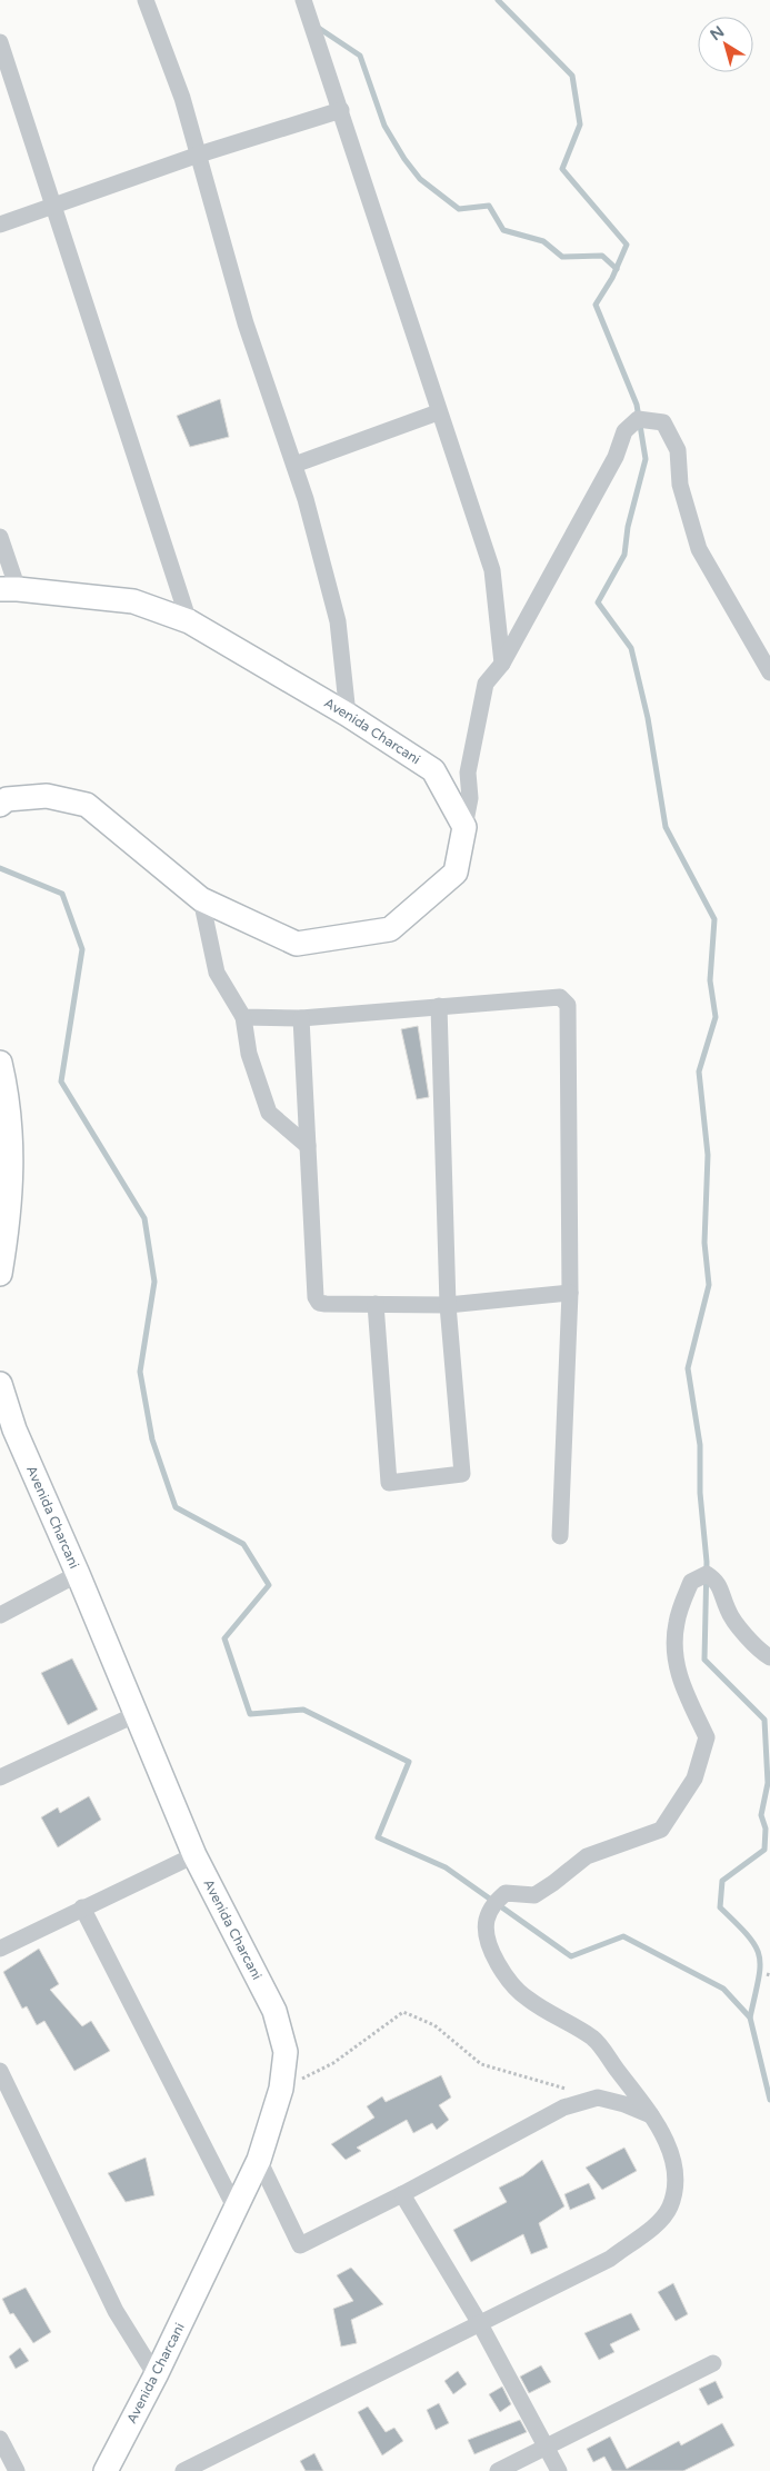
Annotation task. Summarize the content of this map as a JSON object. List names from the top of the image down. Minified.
{"streets":{"main road":["Avenida Charcani"]},"north":"top left"}
